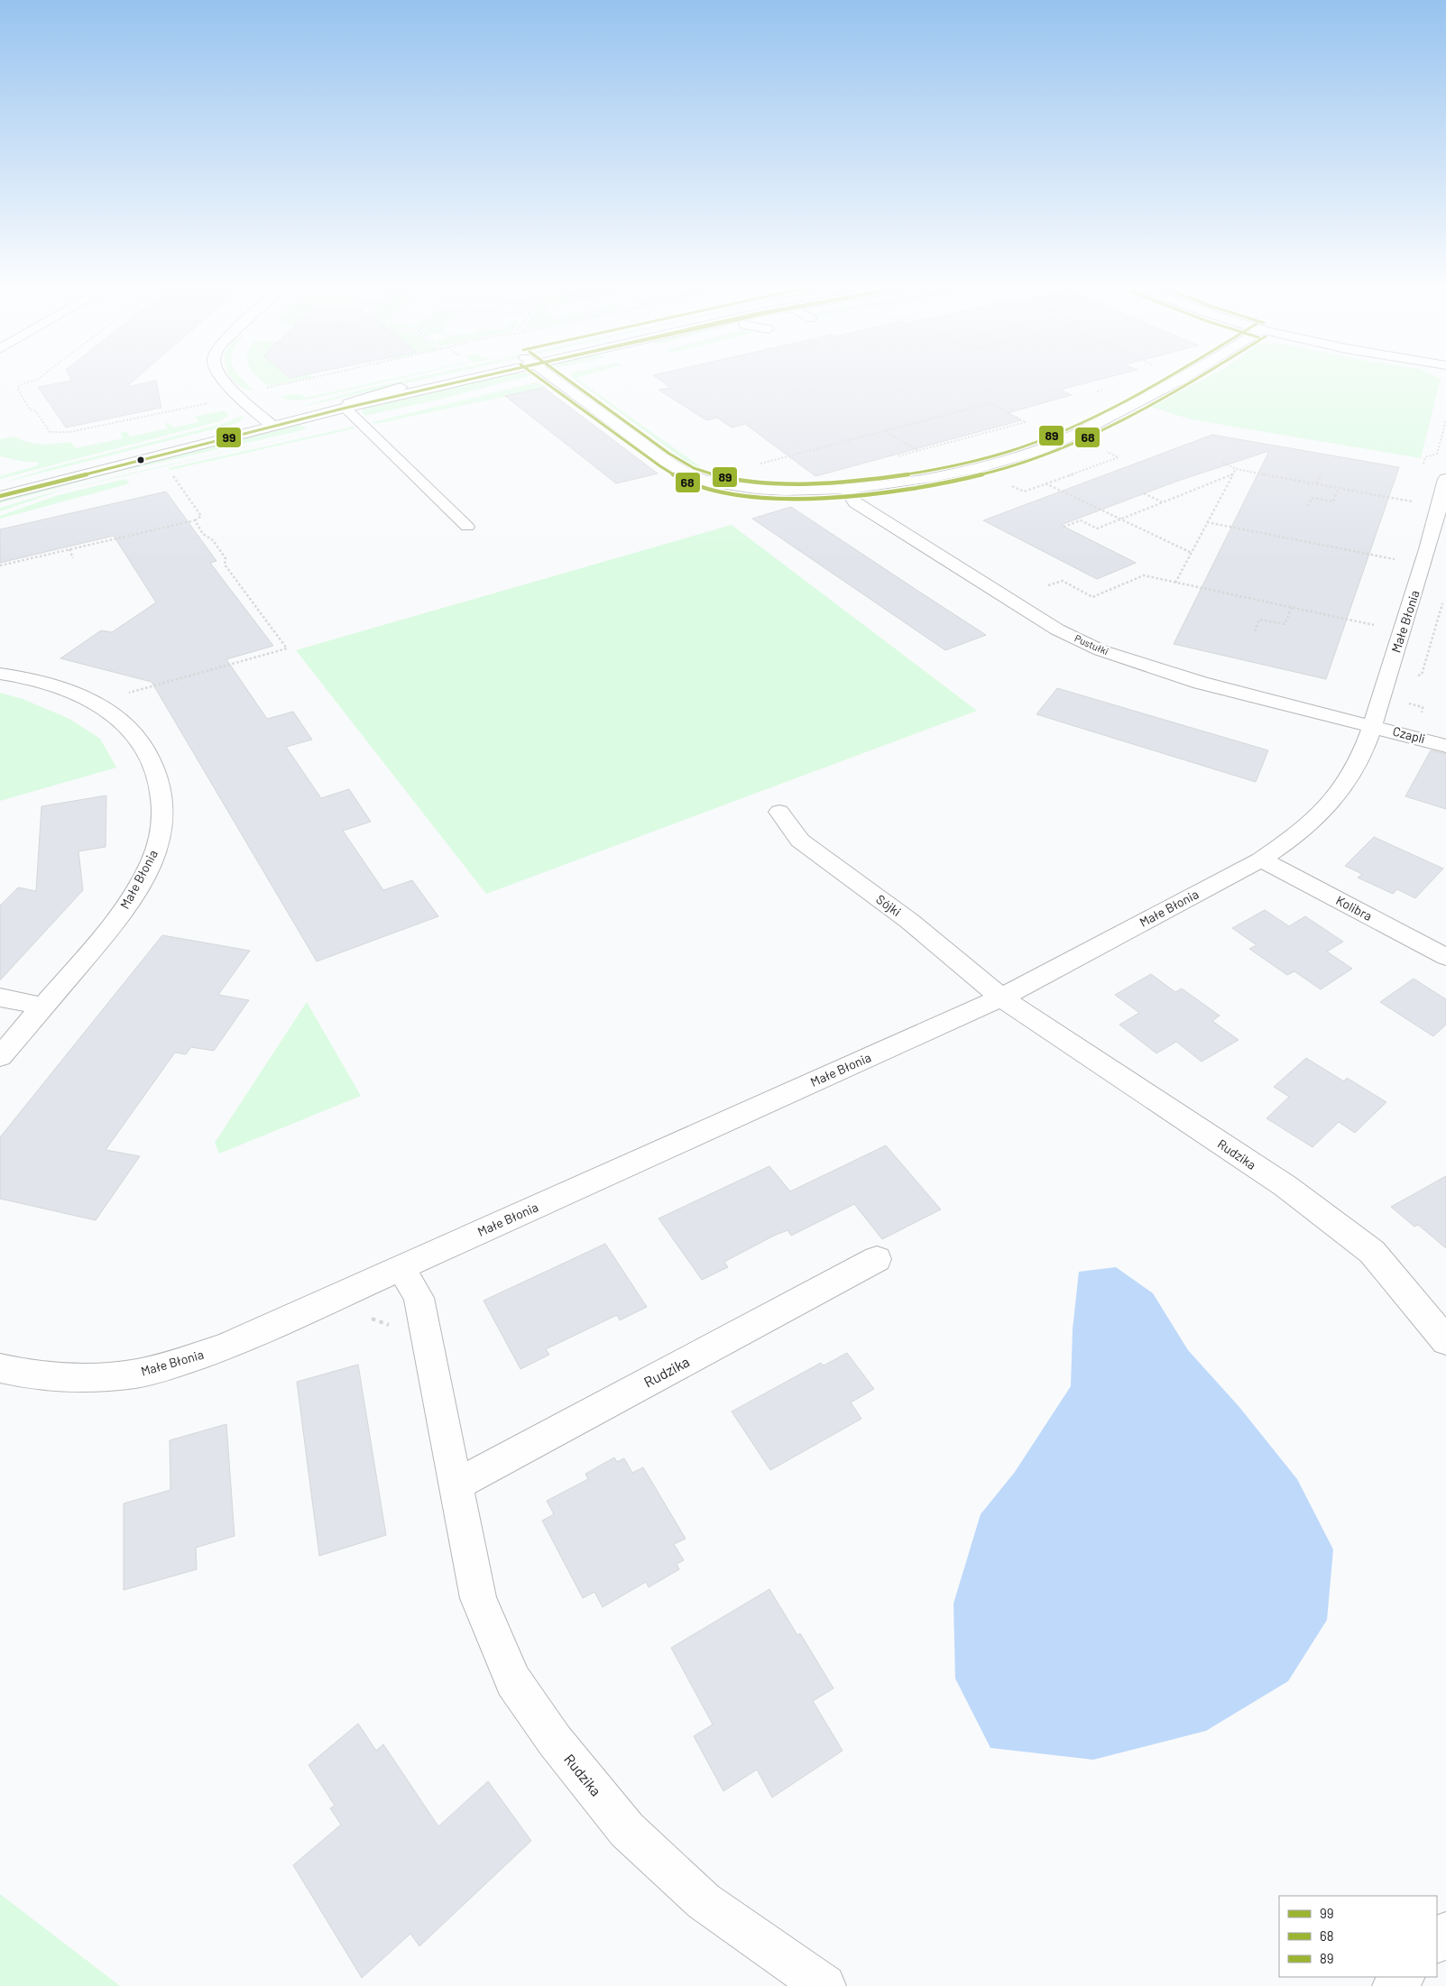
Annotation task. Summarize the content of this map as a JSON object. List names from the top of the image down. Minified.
{"streets":{"street":["Małe Błonia","Pustułki","Czapli","Sójki","Kolibra","Rudzika"]},"crossings":[["Małe Błonia","Pustułki"],["Małe Błonia","Czapli"],["Małe Błonia","Sójki"],["Małe Błonia","Kolibra"],["Małe Błonia","Rudzika"],["Pustułki","Czapli"],["Sójki","Rudzika"]],"lines":["transit line 99","transit line 68","transit line 89"],"legend":["99","68","89"]}
